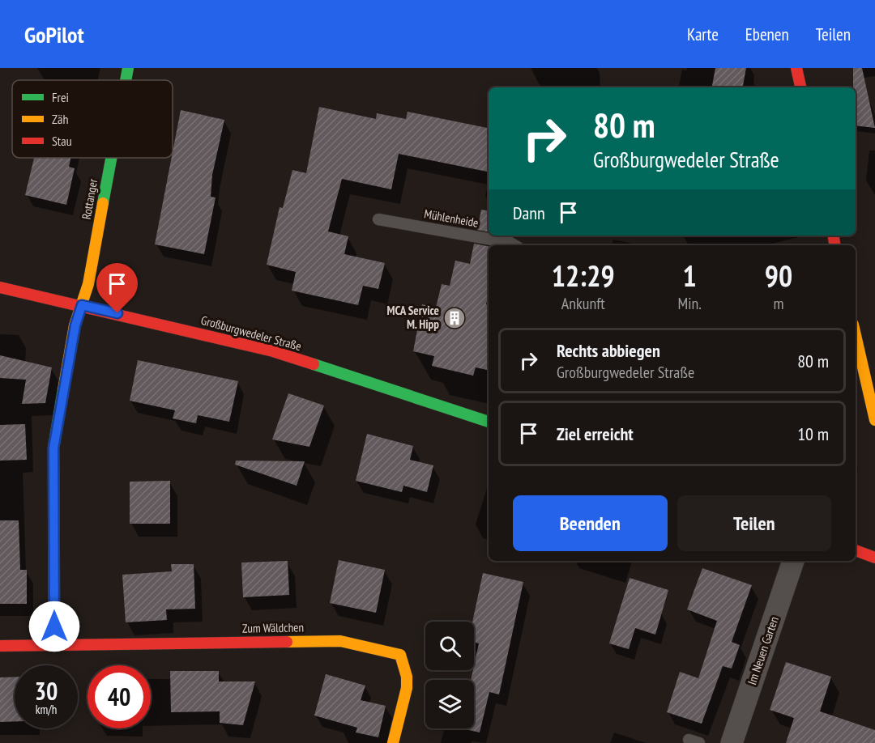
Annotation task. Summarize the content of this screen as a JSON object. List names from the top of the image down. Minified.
{"streets":{"street":["Rottanger","Großburgwedeler Straße","Zum Wäldchen","Im Neuen Garten"],"lane":["Mühlenheide"]},"crossings":[["Rottanger","Großburgwedeler Straße"],["Rottanger","Zum Wäldchen"]],"places":{"building":["MCA Service M. Hipp"]},"legend":["Frei","Zäh","Stau"],"page":{"header":"GoPilot","nav":["Karte","Ebenen","Teilen"],"turn":["80 m","Großburgwedeler Straße"],"then":"Dann","eta":["12:29","Ankunft","1","Min.","90","m"],"list":[{"name":"Rechts abbiegen","note":"Großburgwedeler Straße","value":"80 m"},{"name":"Ziel erreicht","value":"10 m"}],"buttons":["Beenden","Teilen"],"speed":"30 km/h","limit":"40"}}
